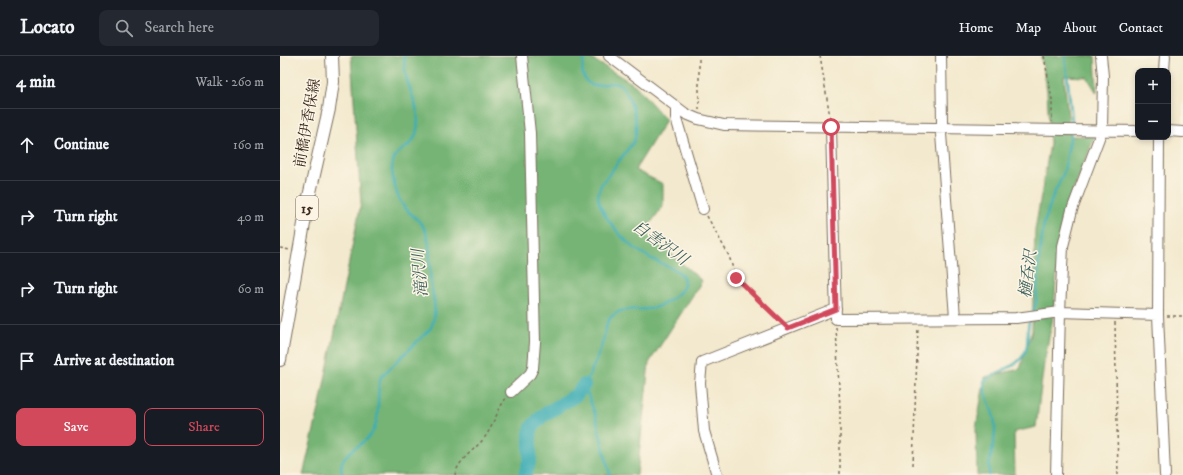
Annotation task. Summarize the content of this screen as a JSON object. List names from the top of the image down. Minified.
{"streets":{"main road":["前橋伊香保線","15"]},"water":["自害沢川","滝沢川","樋呑沢"],"page":{"header":"Locato","search":"Search here","nav":["Home","Map","About","Contact"],"heading":["4 min","Walk · 260 m"],"map_buttons":["+","−"],"list":[["Continue","160 m"],["Turn right","40 m"],["Turn right","60 m"],"Arrive at destination"],"buttons":["Save","Share"]}}
